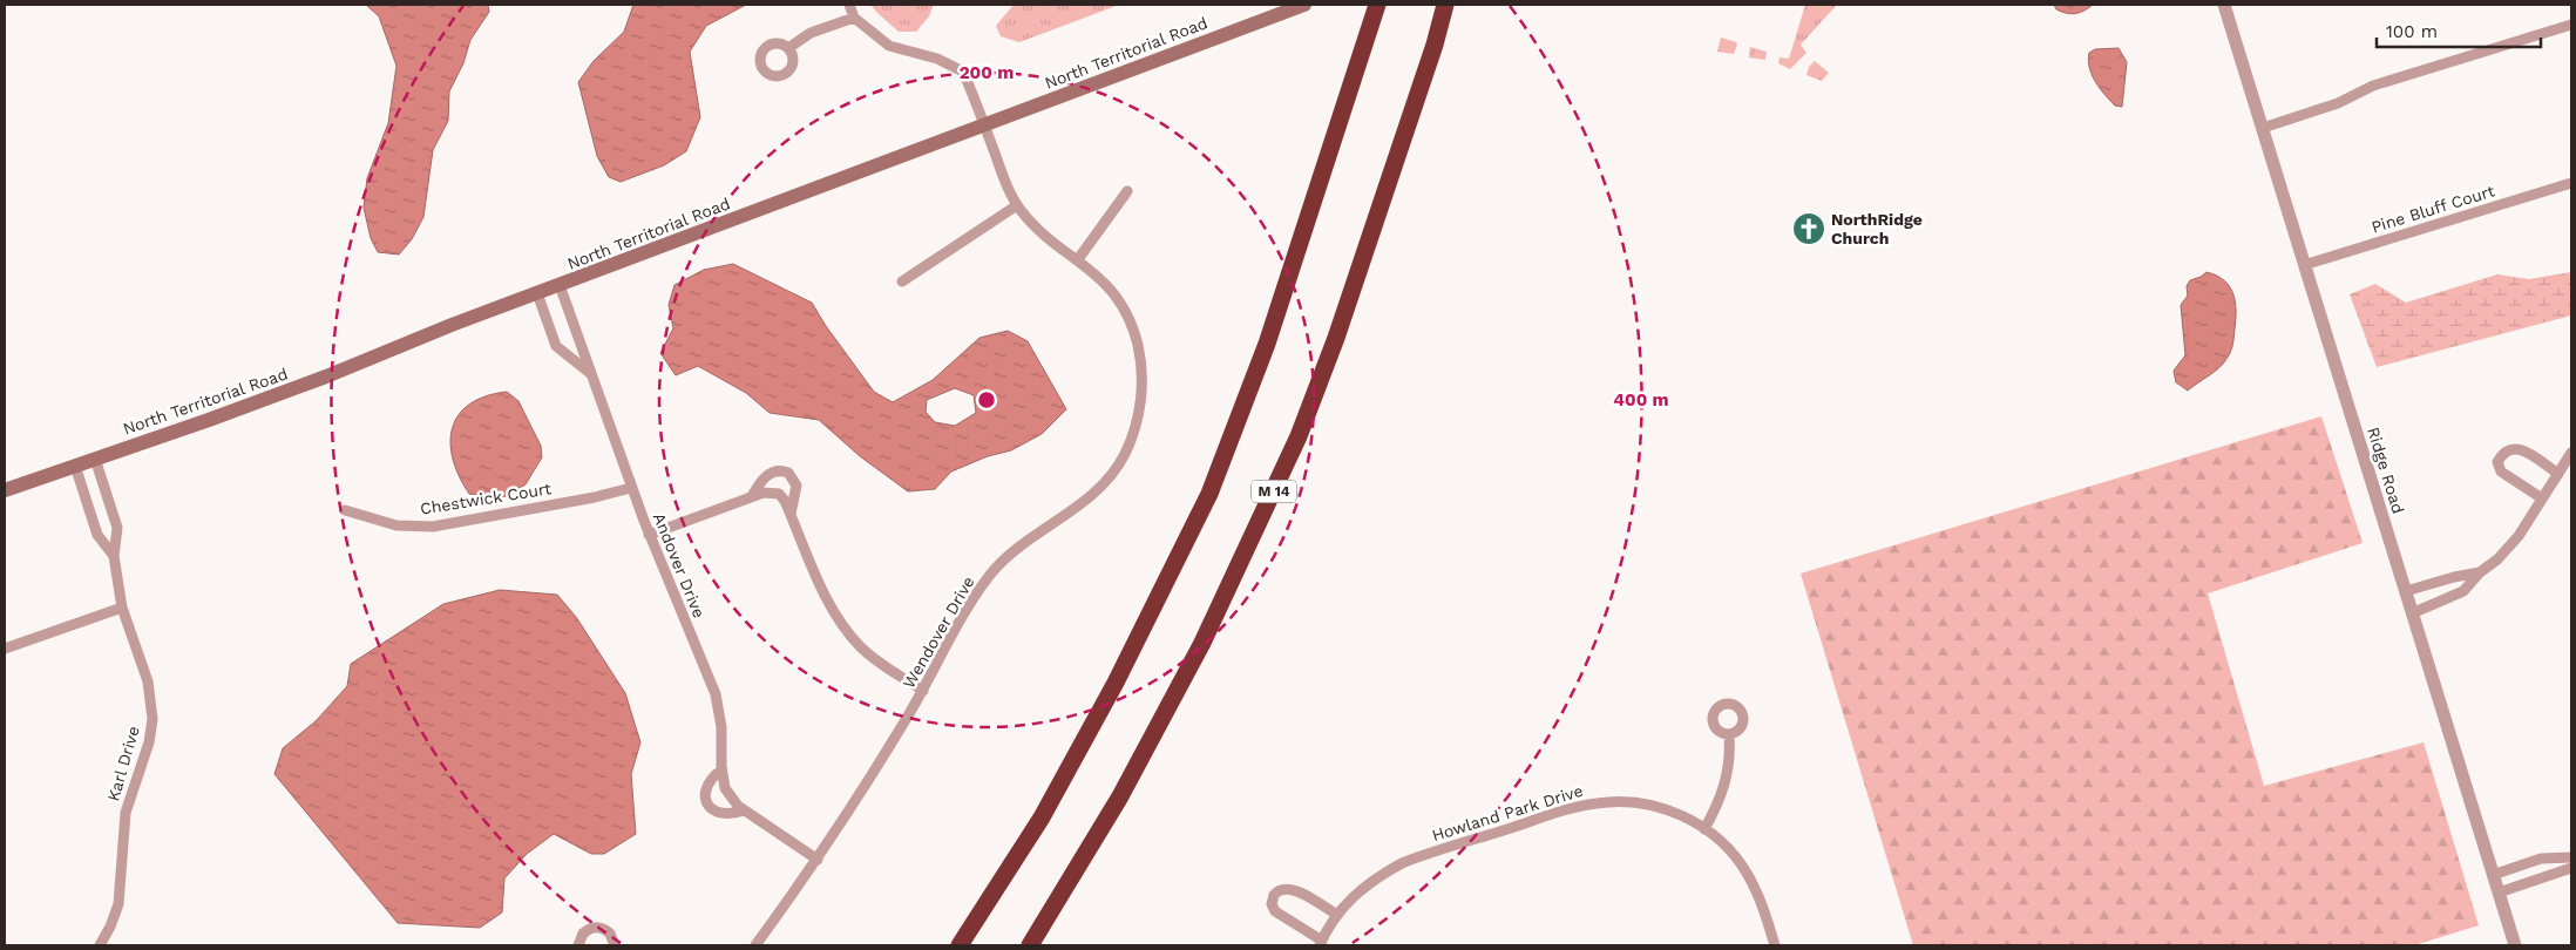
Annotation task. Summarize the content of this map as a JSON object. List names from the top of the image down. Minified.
{"streets":{"highway":["M 14"],"main road":["North Territorial Road"],"street":["Pine Bluff Court","Ridge Road","Chestwick Court","Andover Drive","Wendover Drive","Karl Drive","Howland Park Drive"]},"crossings":[["North Territorial Road","Andover Drive"],["North Territorial Road","Wendover Drive"],["North Territorial Road","Karl Drive"],["Pine Bluff Court","Ridge Road"],["Chestwick Court","Andover Drive"],["Andover Drive","Wendover Drive"]],"places":{"church":["NorthRidge Church"]},"scale_bar":"100 m","rings":["200 m","400 m"]}
